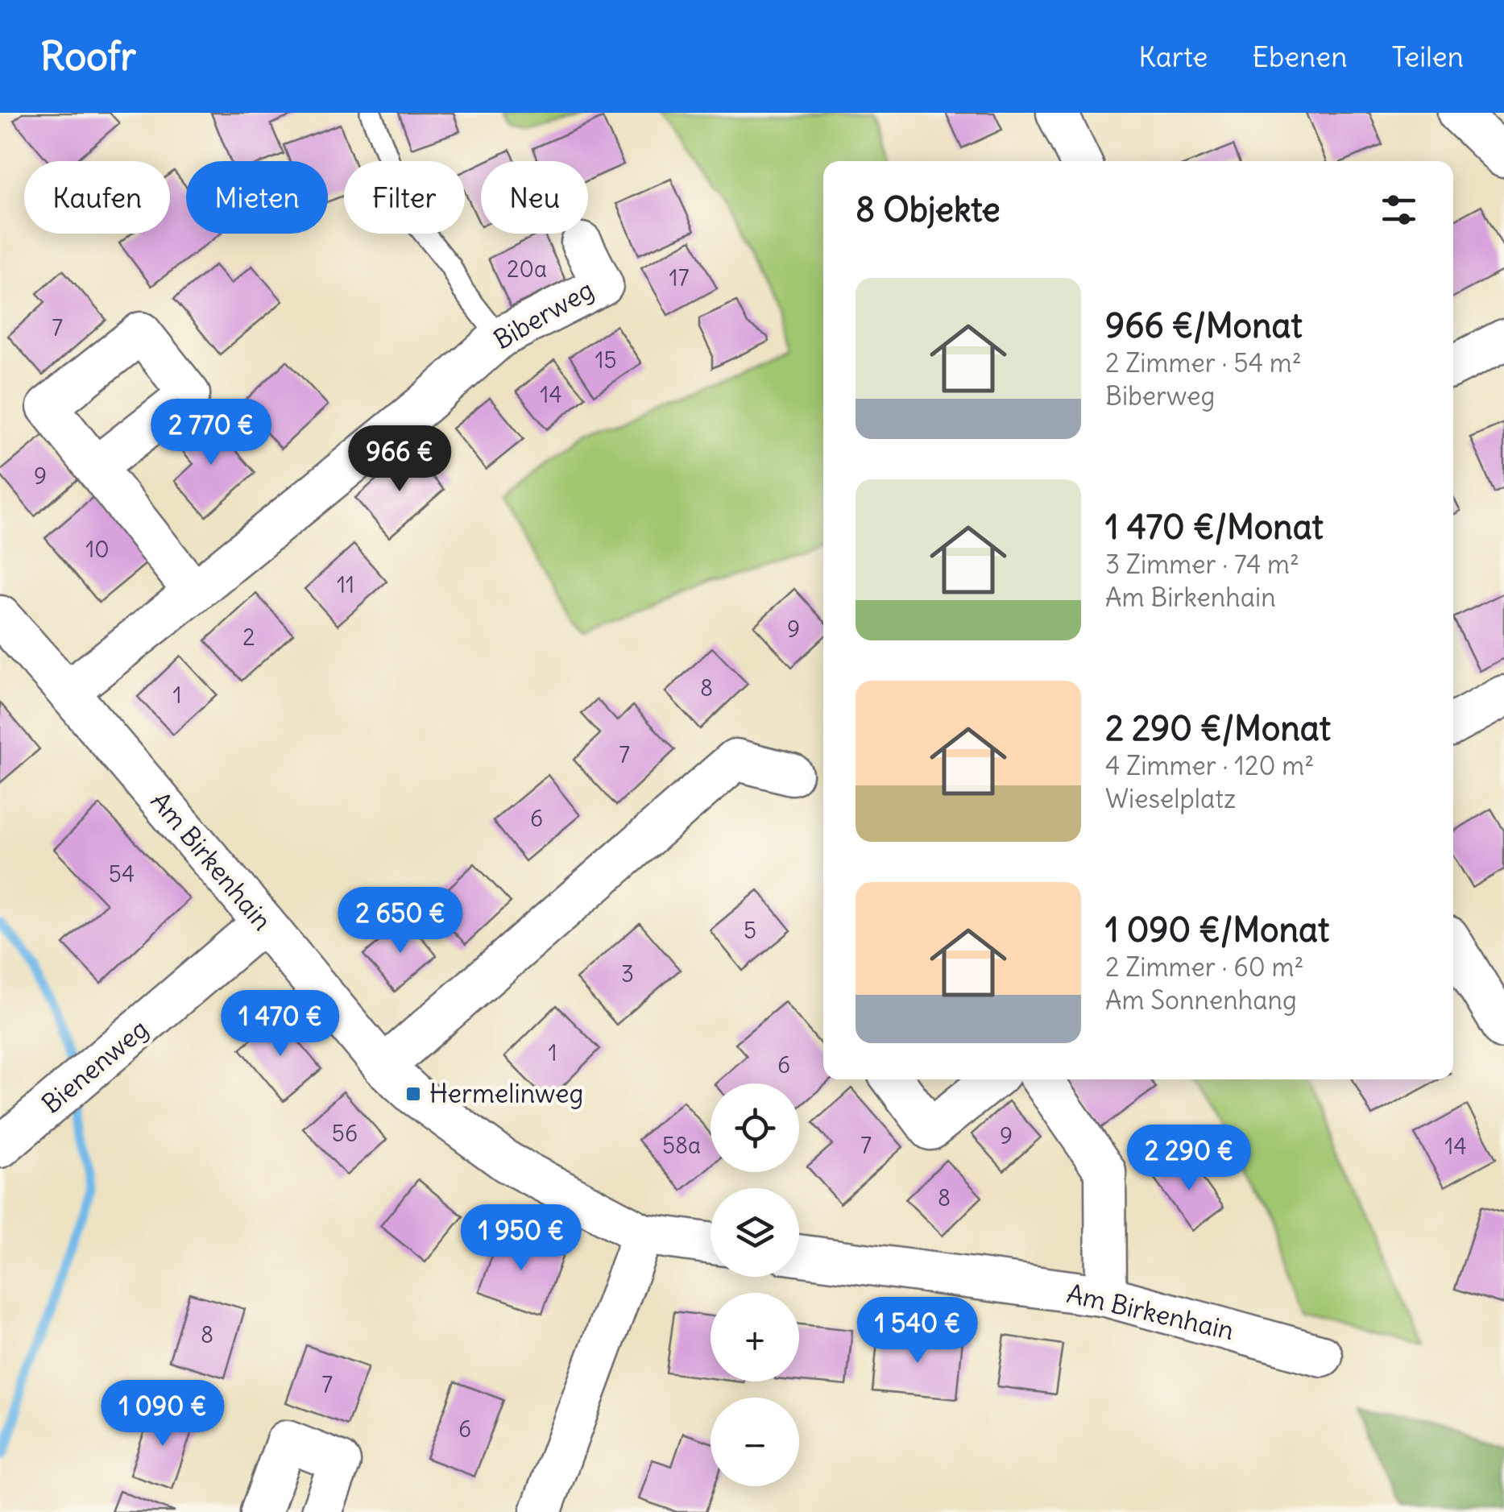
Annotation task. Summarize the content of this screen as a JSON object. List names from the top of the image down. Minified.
{"streets":{"street":["Biberweg","Am Birkenhain","Bienenweg"]},"crossings":[["Biberweg","Am Birkenhain"],["Am Birkenhain","Bienenweg"]],"places":{"transit":["Hermelinweg"]},"house_numbers":["20a","17","7","15","14","9","10","11","9","2","8","1","7","6","54","5","3","1","6","56","9","58a","7","14","8","8","7","6"],"page":{"header":"Roofr","nav":["Karte","Ebenen","Teilen"],"chip":["Kaufen","Mieten","Filter","Neu"],"heading":"8 Objekte","list":[{"name":"966 €/Monat","note":"2 Zimmer · 54 m² · Biberweg"},{"name":"1 470 €/Monat","note":"3 Zimmer · 74 m² · Am Birkenhain"},{"name":"2 290 €/Monat","note":"4 Zimmer · 120 m² · Wieselplatz"},{"name":"1 090 €/Monat","note":"2 Zimmer · 60 m² · Am Sonnenhang"}],"price":["2 770 €","966 €","2 650 €","1 470 €","2 290 €","1 950 €","1 540 €","1 090 €"],"map_buttons":["+","−"]}}
